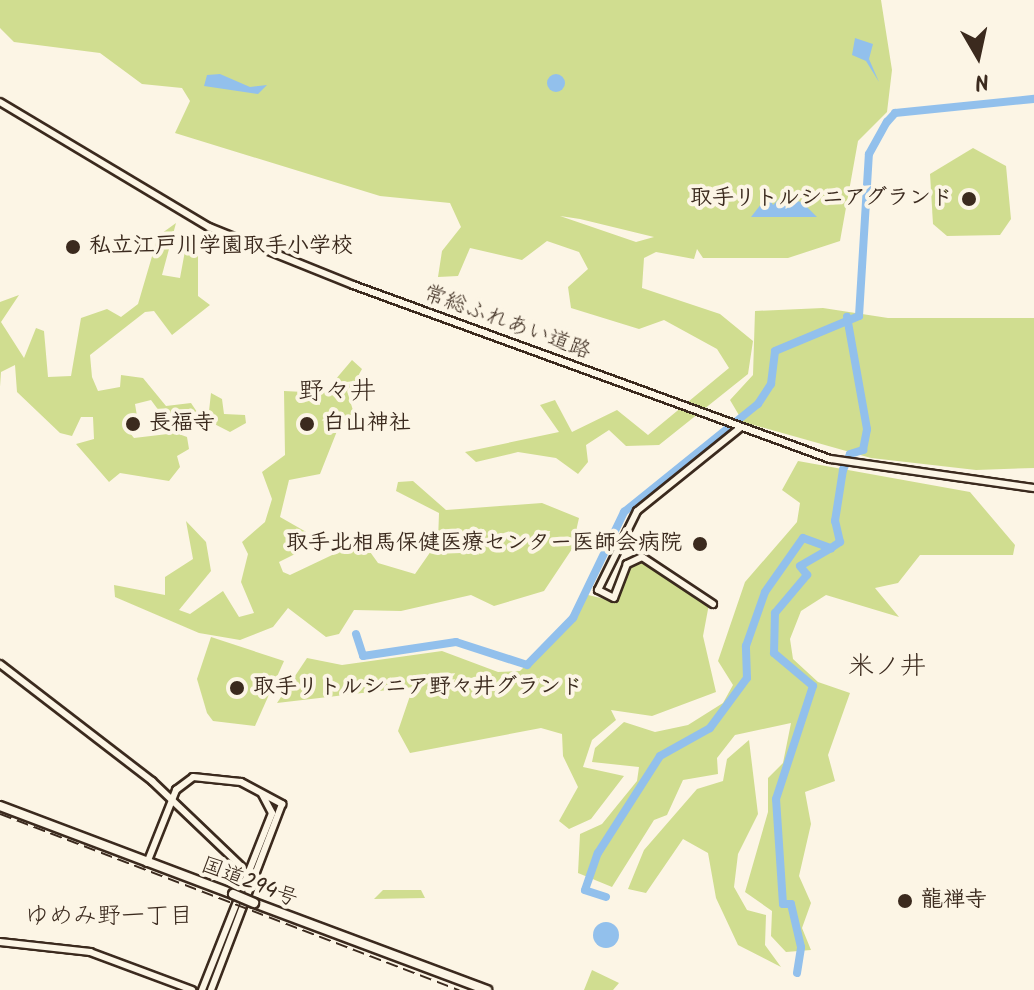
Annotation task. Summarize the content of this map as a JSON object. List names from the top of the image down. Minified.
{"streets":{"highway":["国道294号"],"street":["常総ふれあい道路"]},"districts":["野々井","米ノ井","ゆめみ野一丁目"],"places":["取手リトルシニアグランド","私立江戸川学園取手小学校","長福寺","白山神社","取手北相馬保健医療センター医師会病院","取手リトルシニア野々井グランド","龍禅寺"],"north":"bottom"}
